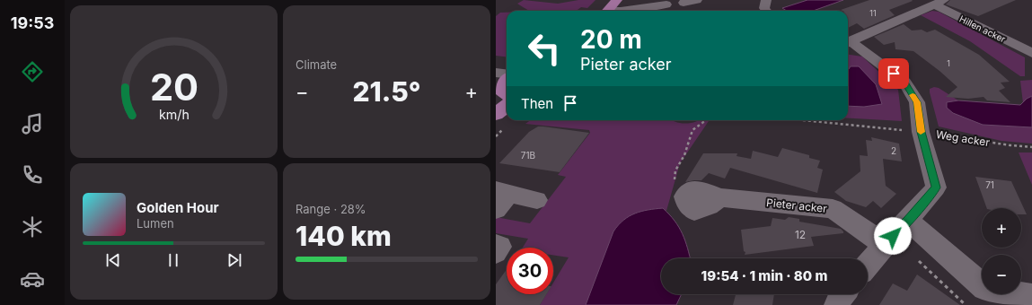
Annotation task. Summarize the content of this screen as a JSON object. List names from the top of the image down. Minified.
{"streets":{"street":["Hillen acker","Pieter acker"],"path":["Weg acker"]},"house_numbers":["11","1","2","71B","71","12"],"page":{"tabs":"19:53","tile":["Climate",["Range · 28%","140 km"]],"turn":["20 m","Pieter acker"],"heat":["−","21.5°","+"],"then":"Then","song":["Golden Hour","Lumen"],"map_buttons":["+","−"],"limit":"30","trip":"19:54 · 1 min · 80 m","gauge":["20","km/h"]}}
